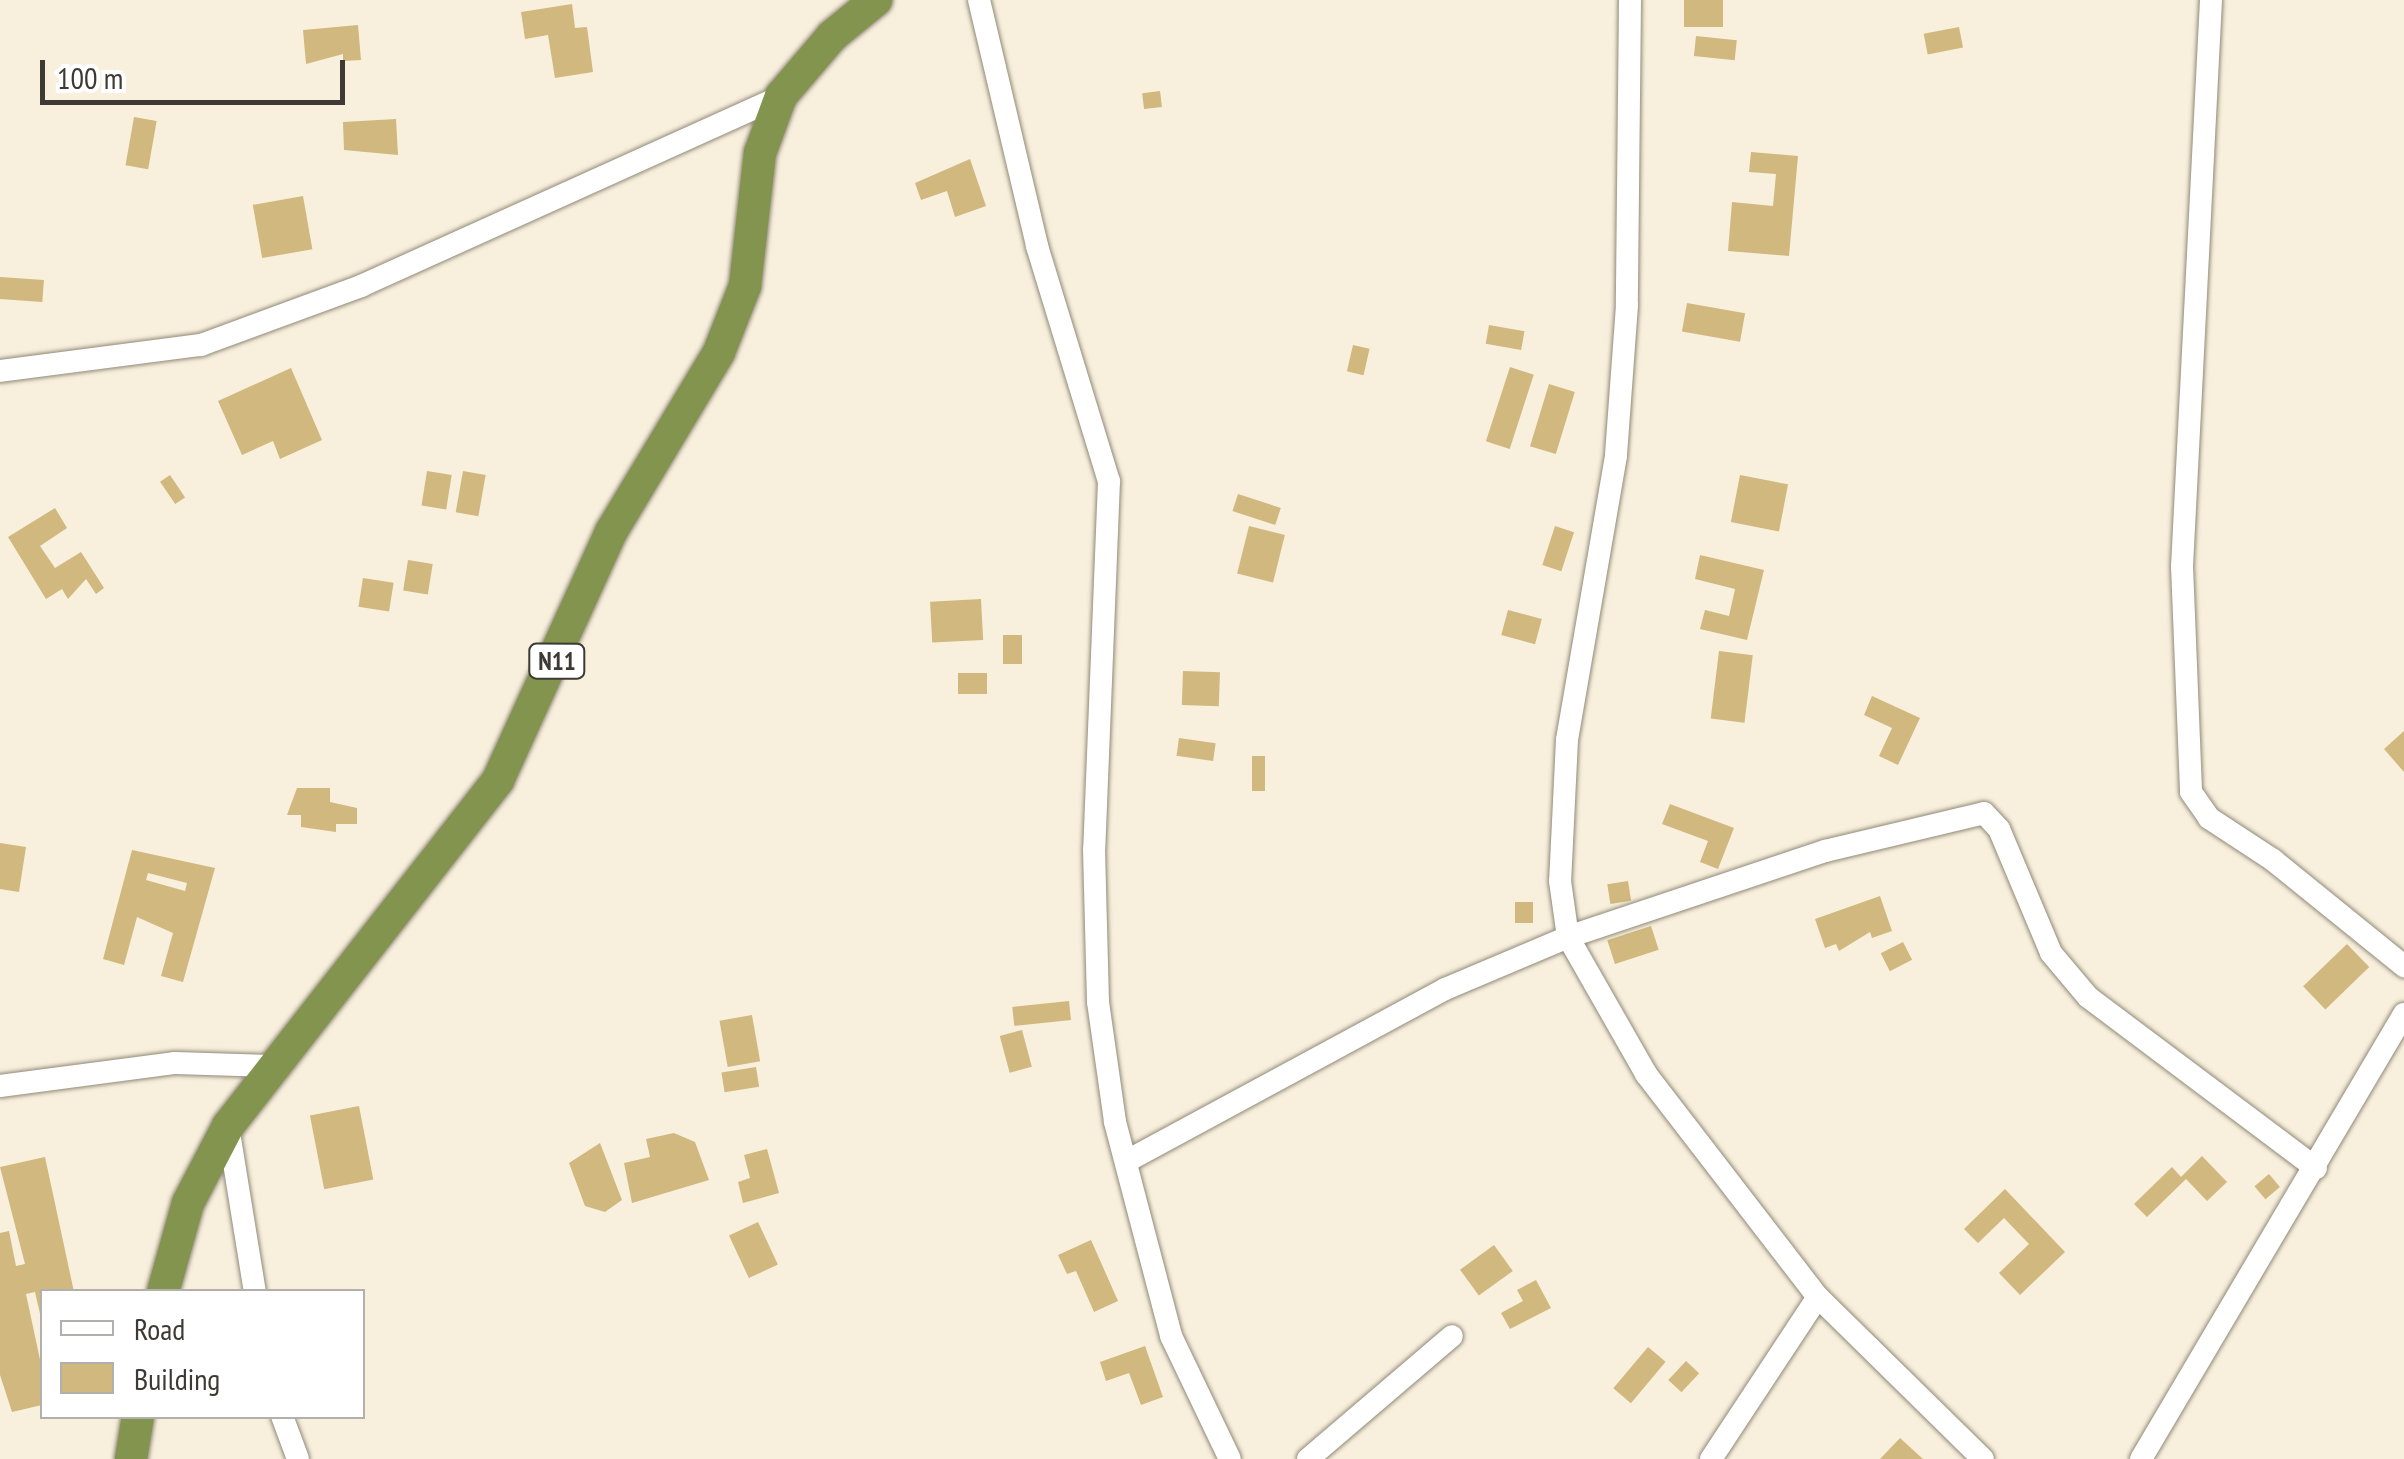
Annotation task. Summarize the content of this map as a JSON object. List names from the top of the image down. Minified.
{"streets":{"highway":["N11"]},"legend":["Road","Building"],"scale_bar":"100 m"}
